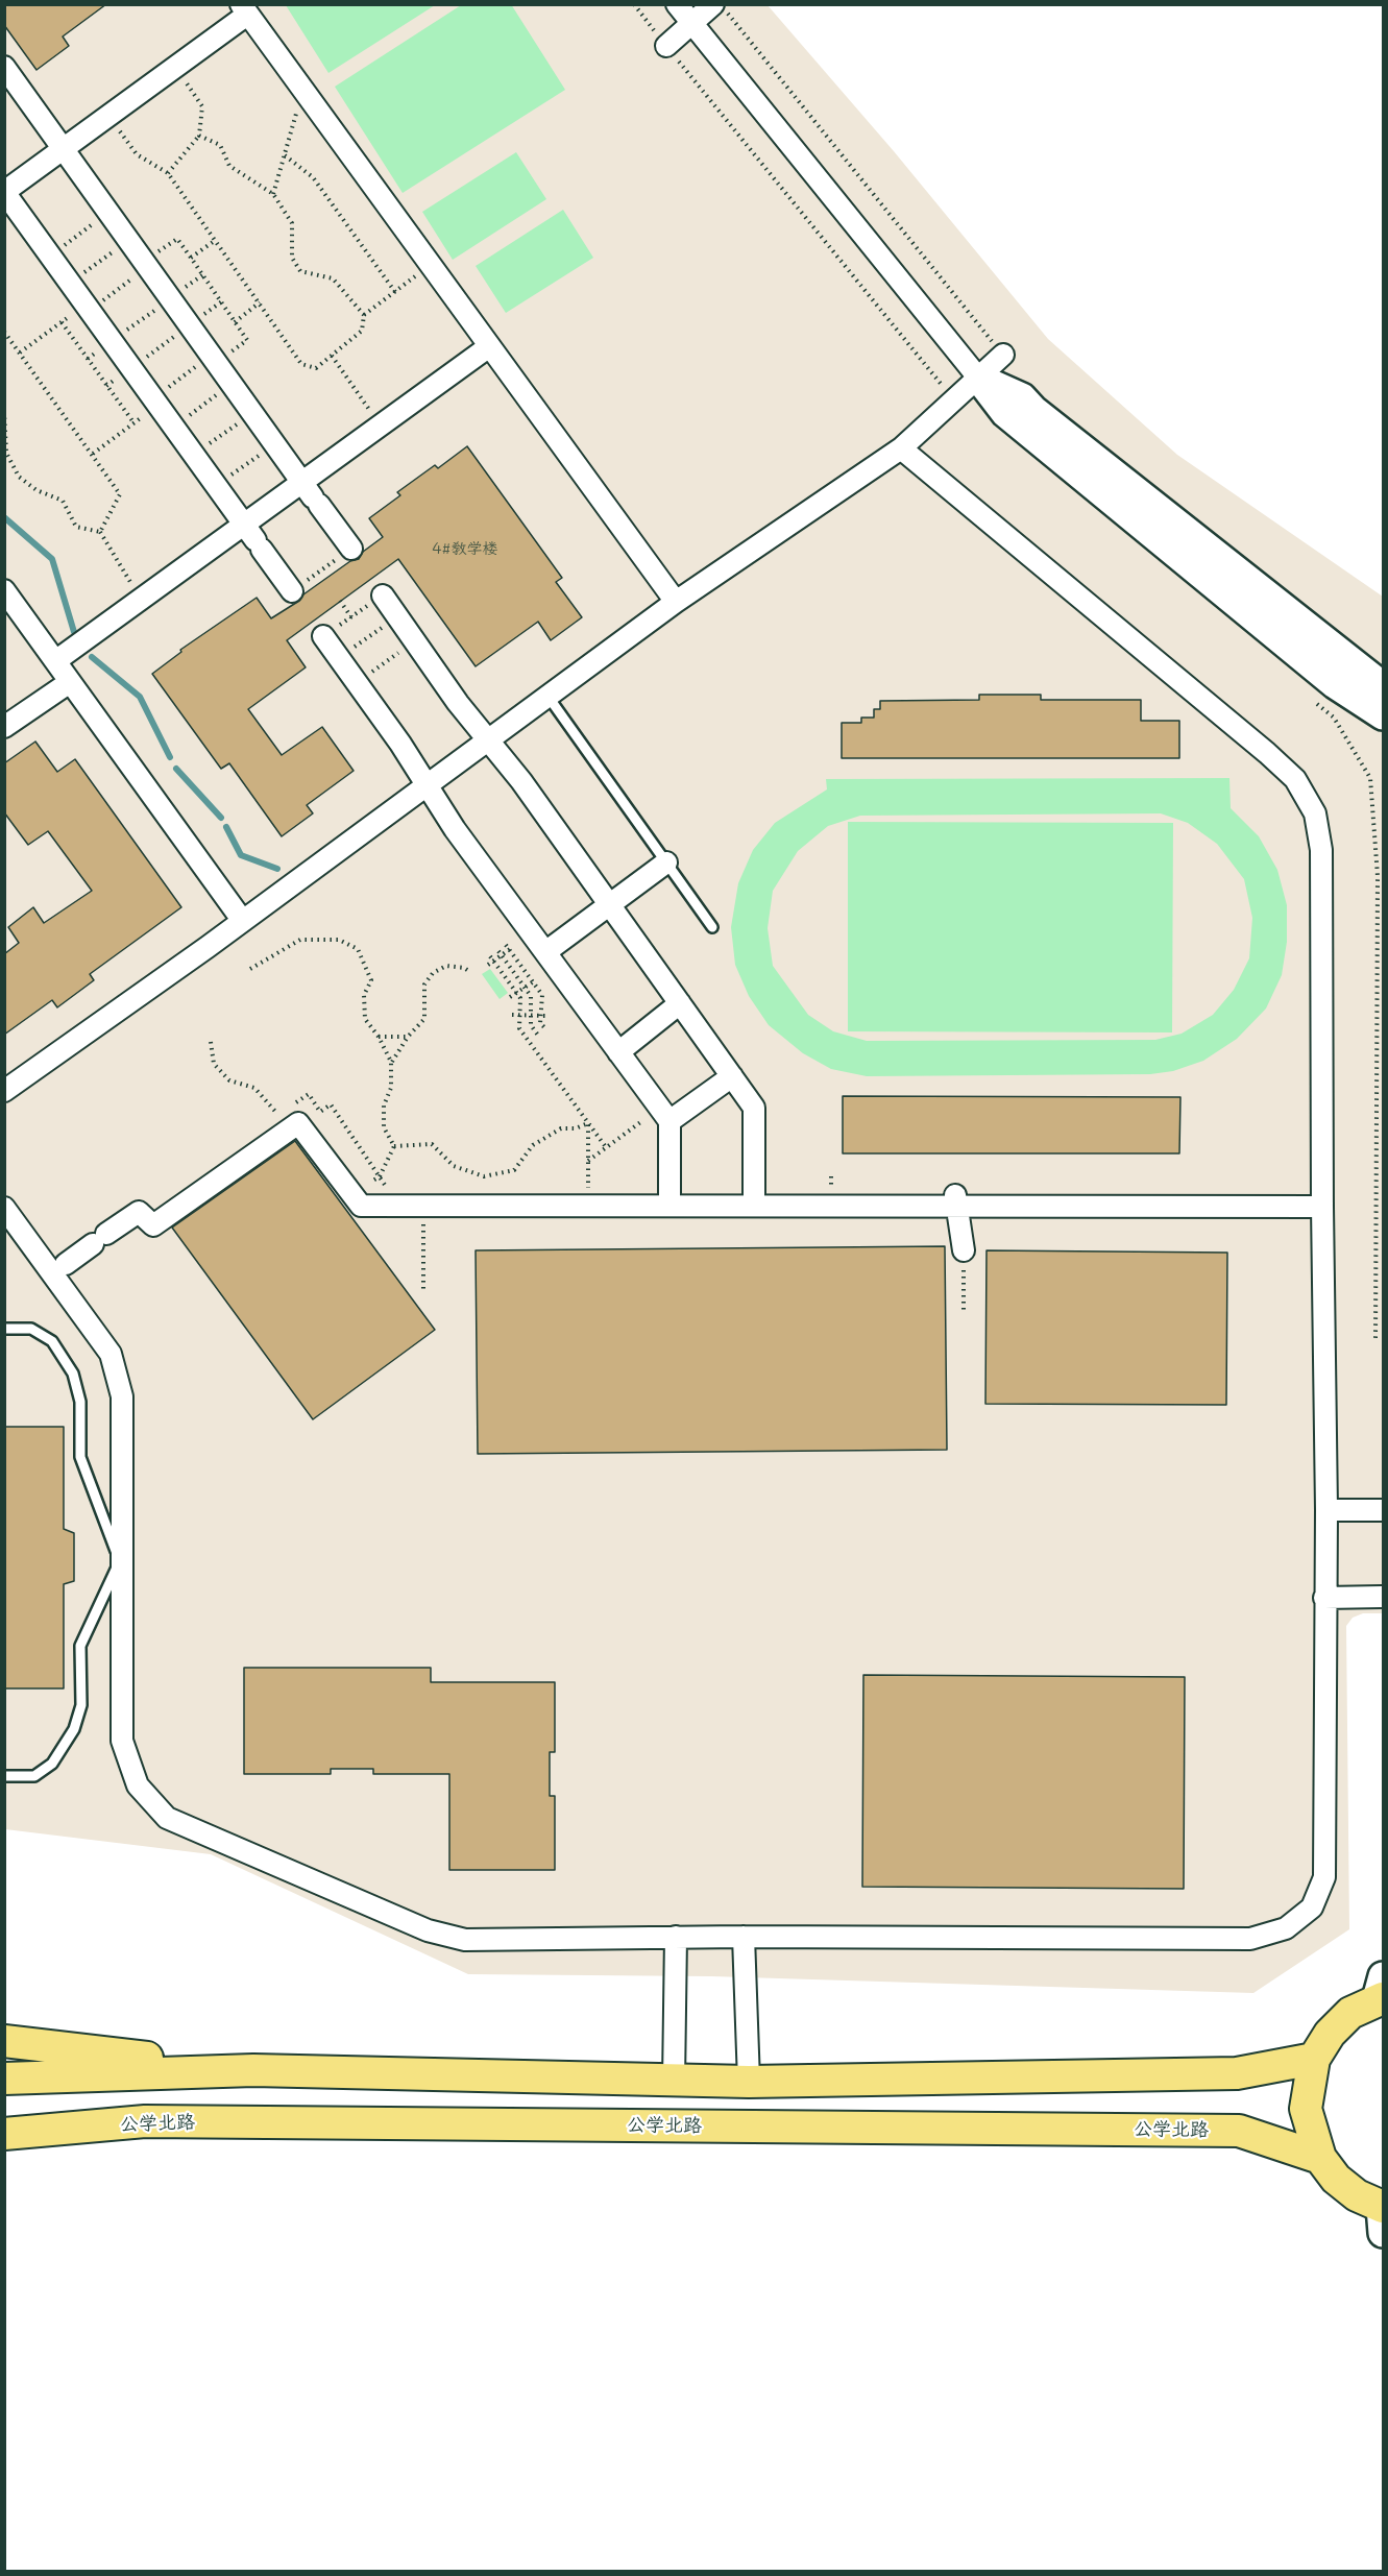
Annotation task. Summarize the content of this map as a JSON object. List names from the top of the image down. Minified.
{"streets":{"main road":["公学北路"]},"house_numbers":["4#教学楼"]}
